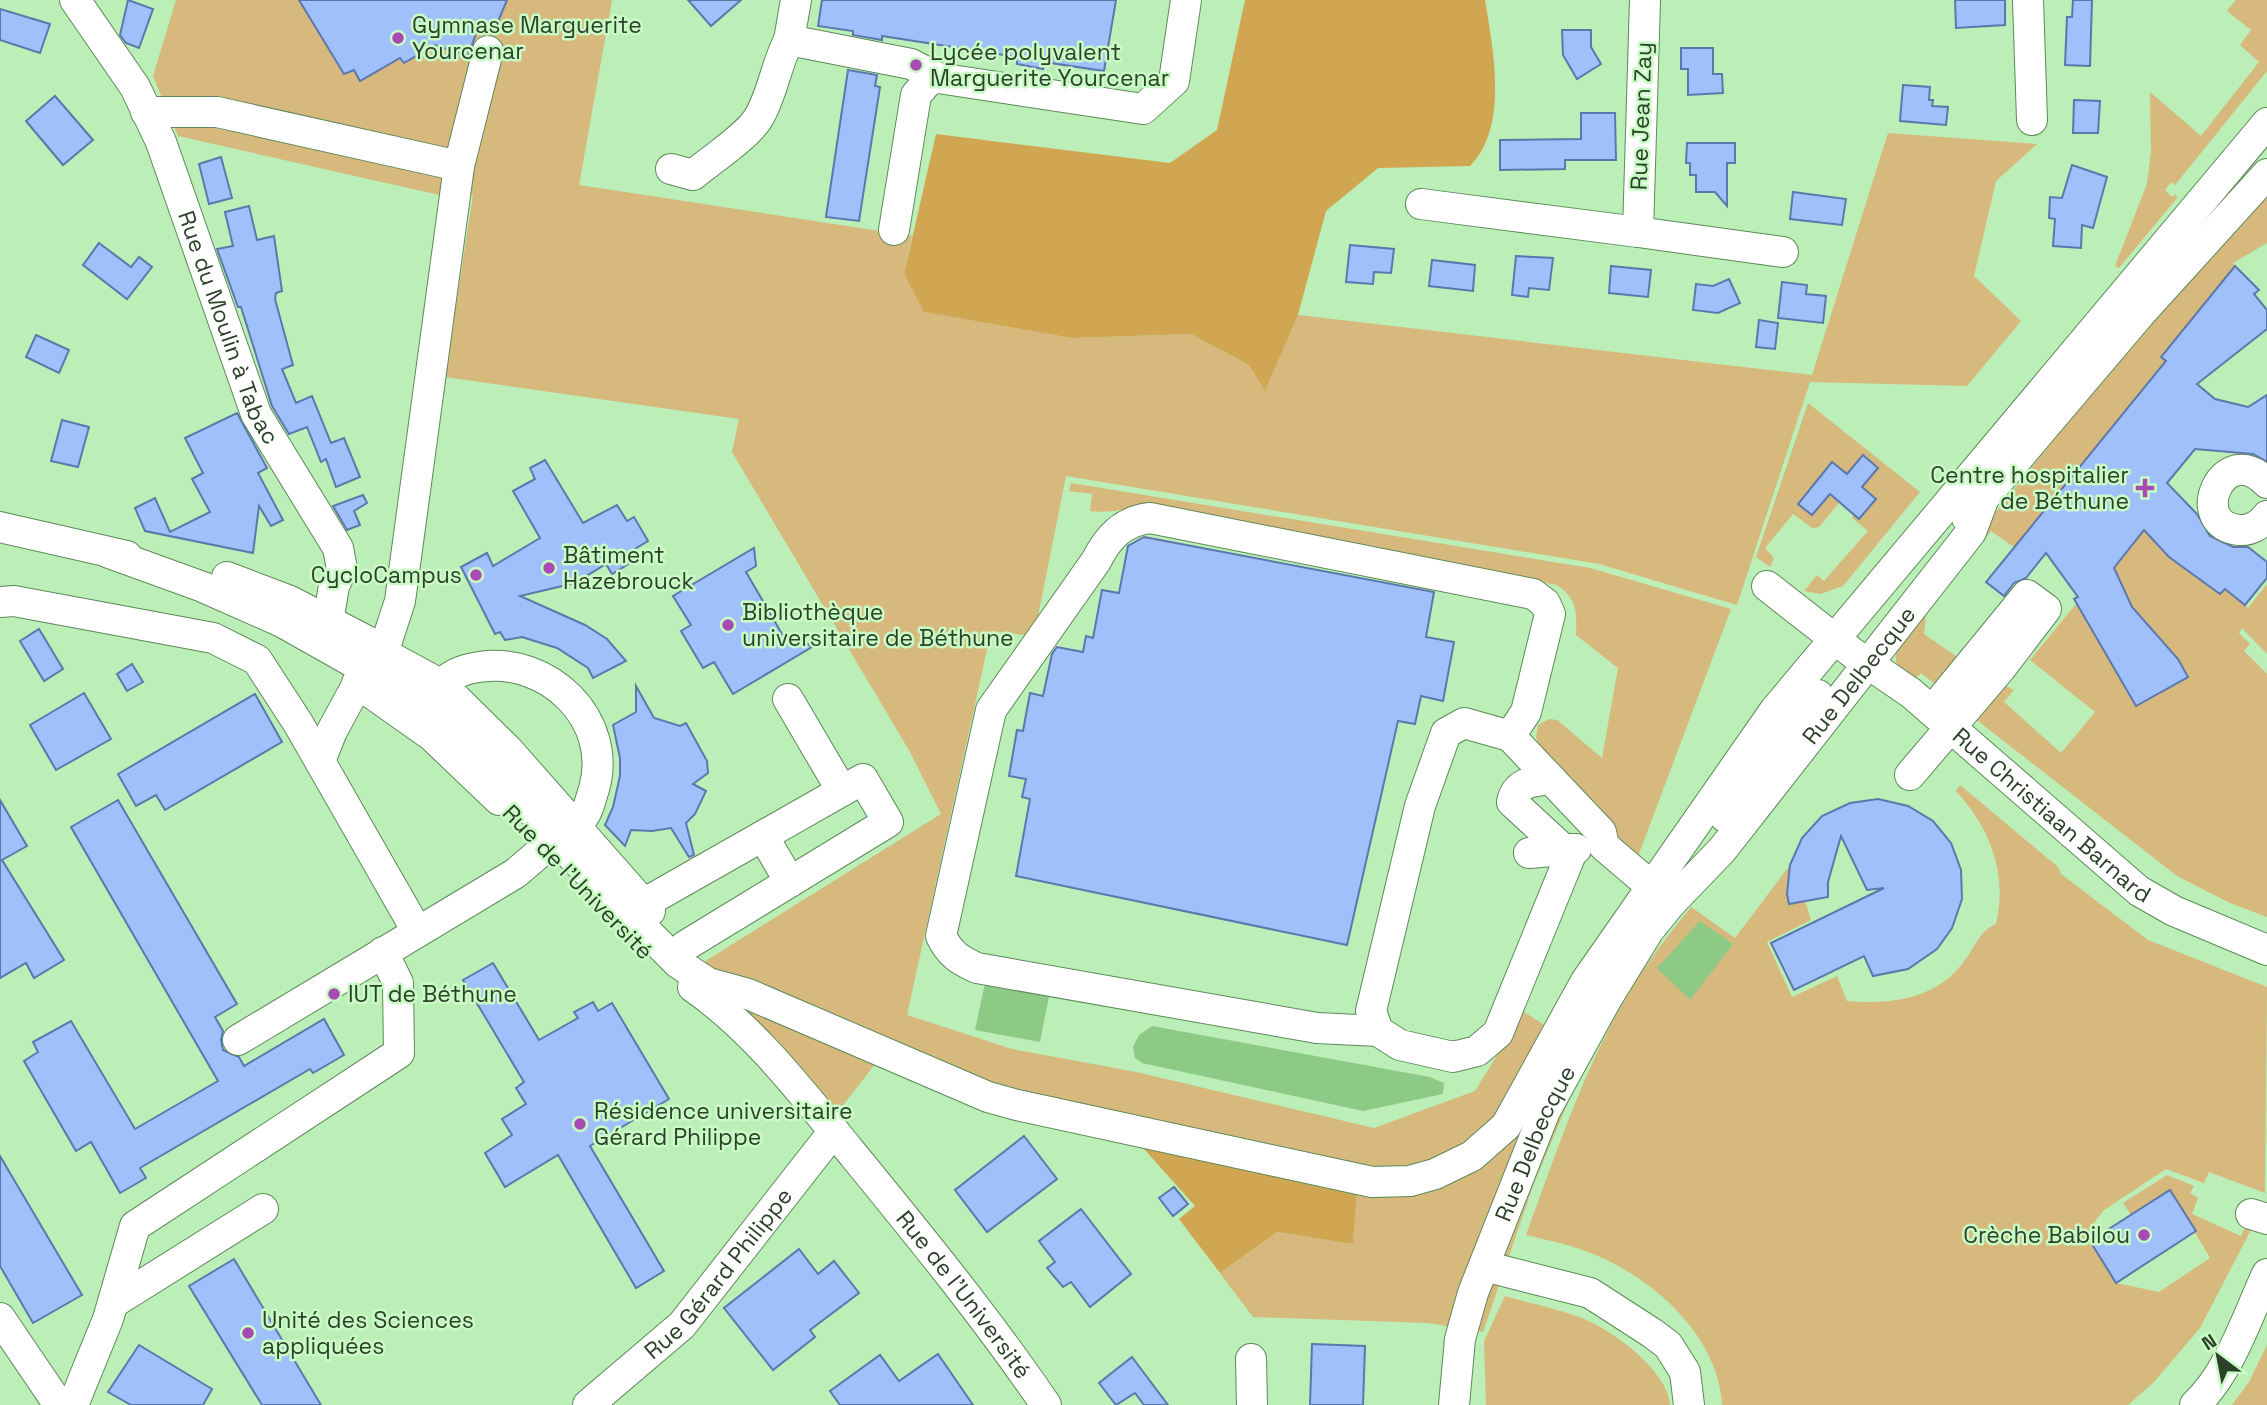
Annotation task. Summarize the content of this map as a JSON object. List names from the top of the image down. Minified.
{"streets":{"street":["Rue Jean Zay","Rue du Moulin à Tabac","Rue Delbecque","Rue Christiaan Barnard","Rue de l'Université","Rue Gérard Philippe"]},"crossings":[["Rue du Moulin à Tabac","Rue de l'Université"],["Rue Delbecque","Rue Christiaan Barnard"],["Rue de l'Université","Rue Gérard Philippe"]],"places":{"other":["Gymnase Marguerite Yourcenar","Lycée polyvalent Marguerite Yourcenar","Bâtiment Hazebrouck","CycloCampus","Bibliothèque universitaire de Béthune","IUT de Béthune","Résidence universitaire Gérard Philippe","Crèche Babilou","Unité des Sciences appliquées"],"health":["Centre hospitalier de Béthune"]},"north":"top left"}
